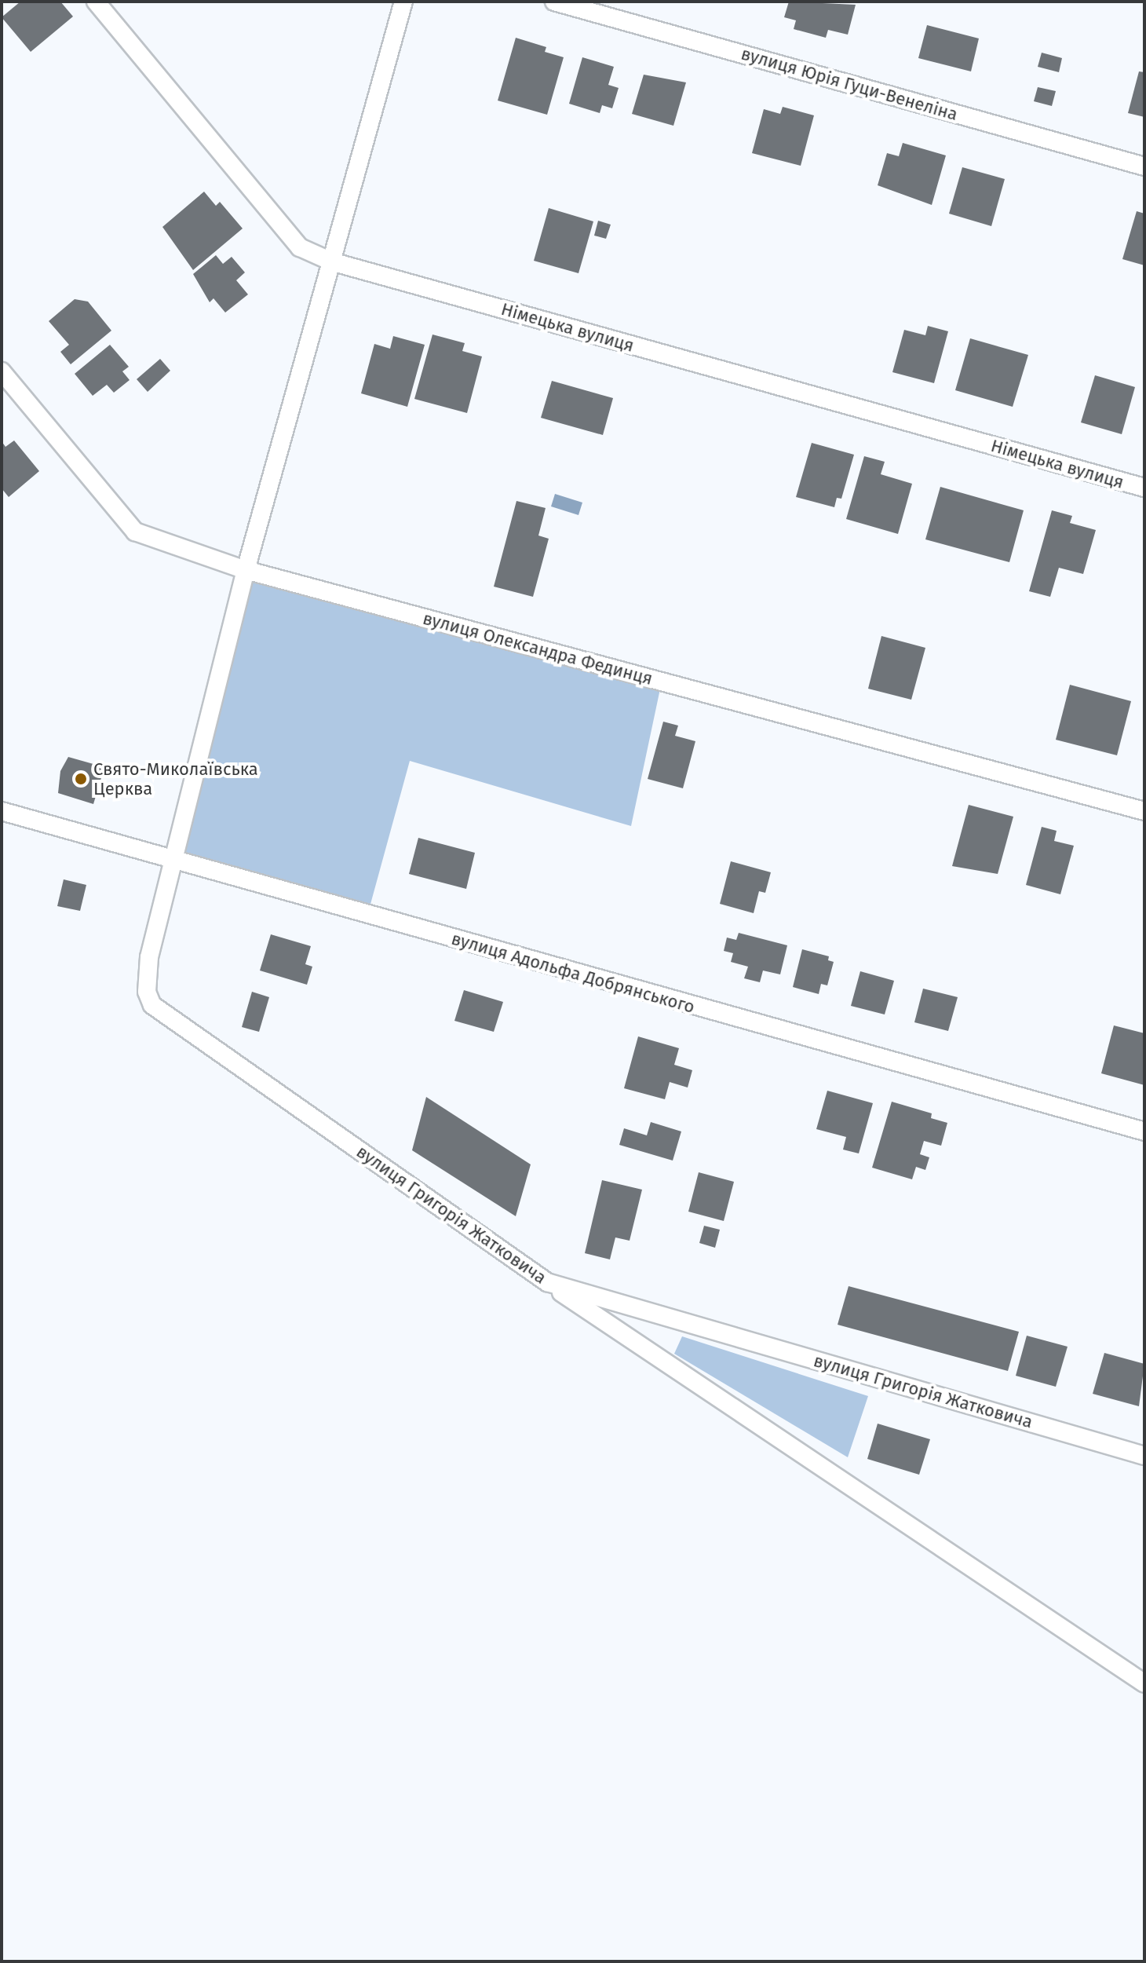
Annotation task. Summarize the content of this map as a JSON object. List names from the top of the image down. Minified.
{"streets":{"street":["вулиця Юрія Гуци-Венеліна","Німецька вулиця","вулиця Олександра Фединця","вулиця Адольфа Добрянського","вулиця Григорія Жатковича"]},"crossings":[["вулиця Адольфа Добрянського","вулиця Григорія Жатковича"]],"places":["Свято-Миколаївська Церква"]}
